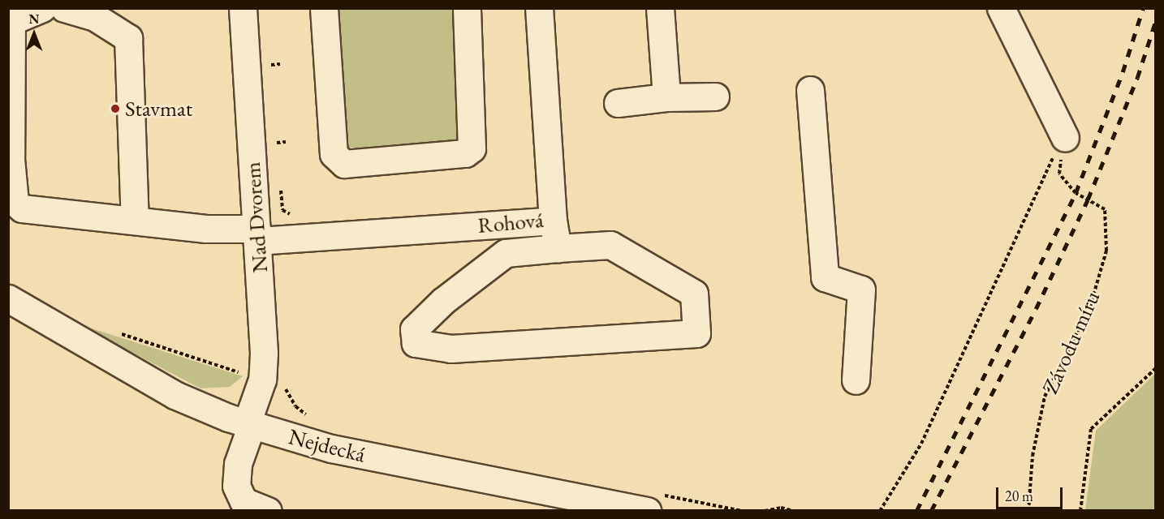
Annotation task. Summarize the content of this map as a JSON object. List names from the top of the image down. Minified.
{"streets":{"street":["Nad Dvorem","Rohová","Nejdecká"],"path":["Závodu míru"]},"crossings":[["Nad Dvorem","Rohová"],["Nad Dvorem","Nejdecká"]],"places":["Stavmat"],"scale_bar":"20 m","north":"top"}
